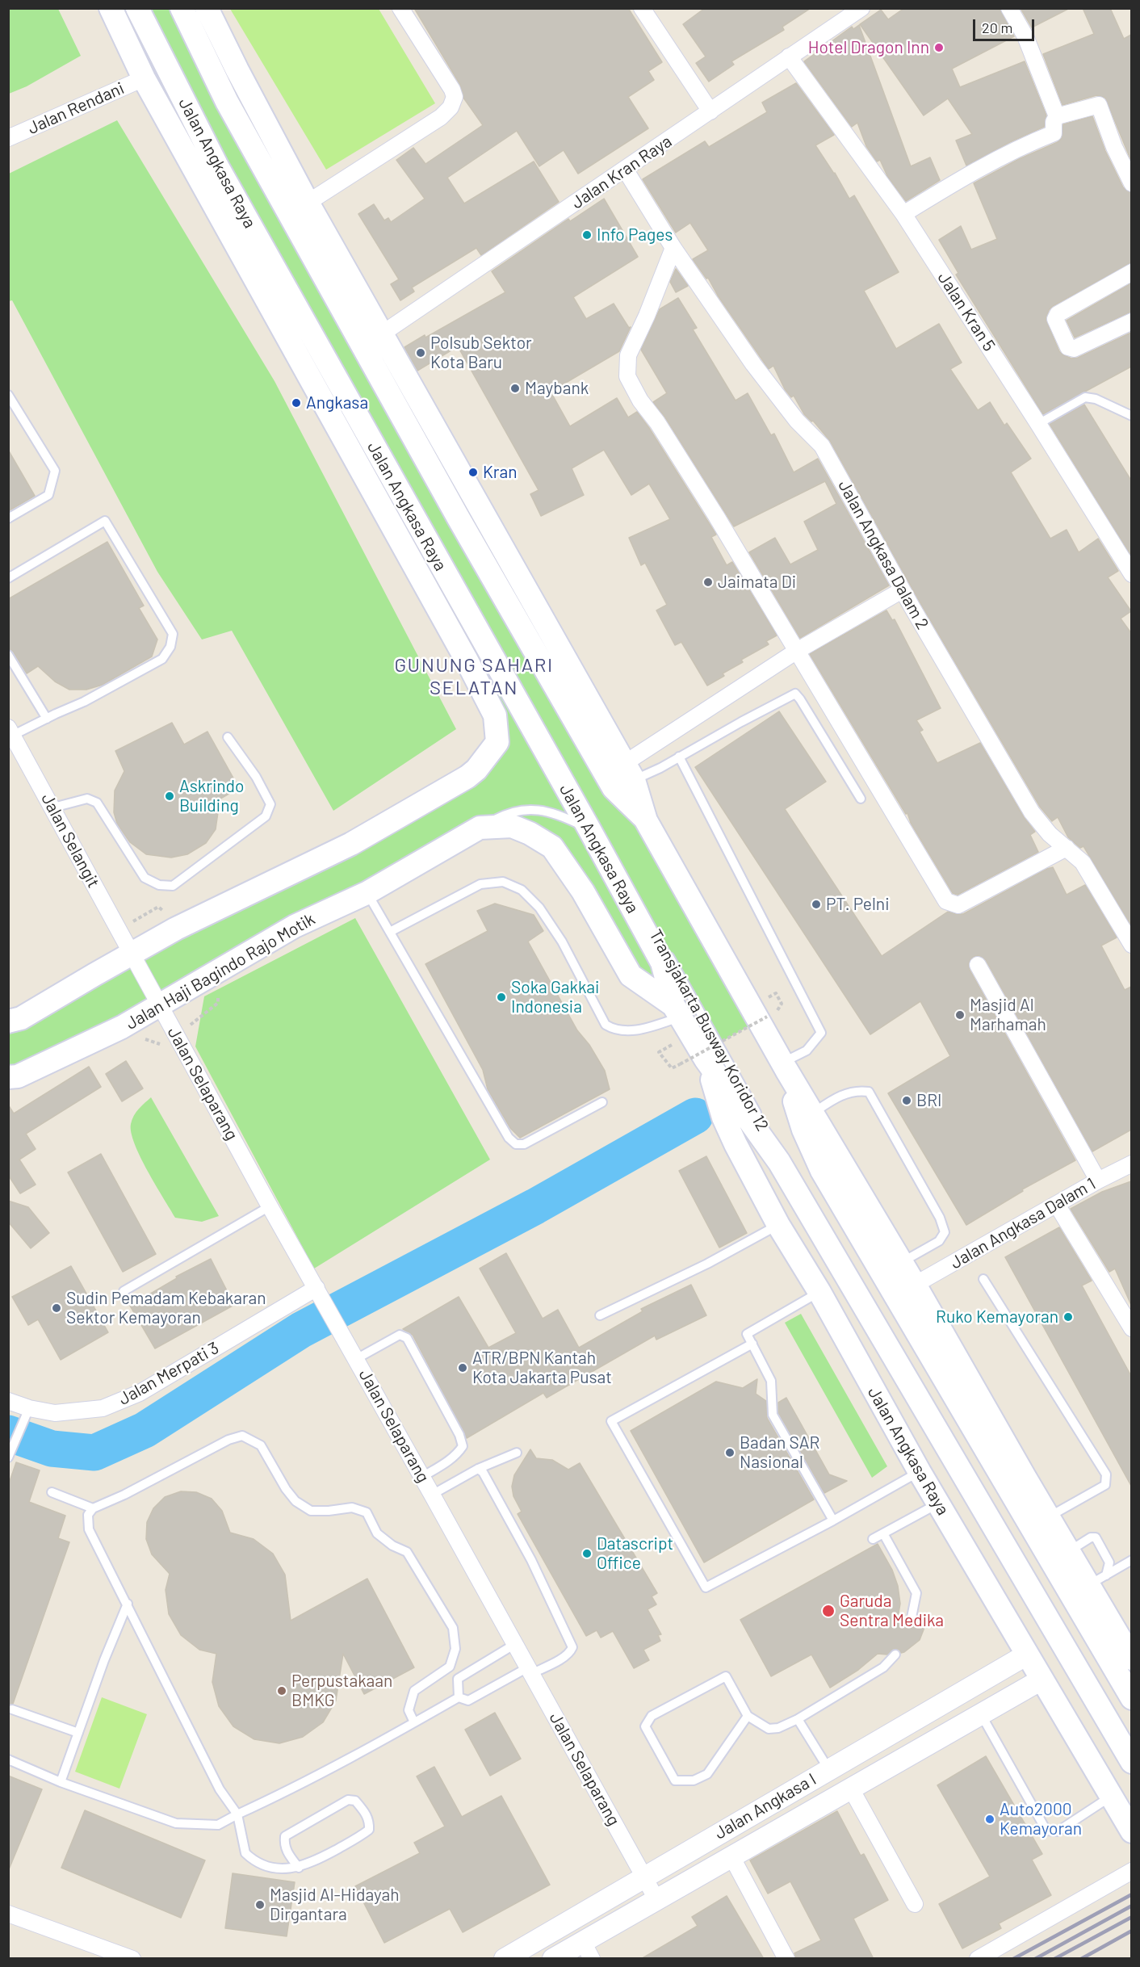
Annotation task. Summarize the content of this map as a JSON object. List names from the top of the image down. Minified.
{"streets":{"main road":["Jalan Angkasa Raya","Jalan Haji Bagindo Rajo Motik"],"street":["Jalan Rendani","Jalan Kran Raya","Jalan Kran 5","Jalan Angkasa Dalam 2","Jalan Selangit","Jalan Selaparang","Jalan Angkasa Dalam 1","Jalan Merpati 3","Jalan Angkasa I"],"lane":["Transjakarta Busway Koridor 12"]},"crossings":[["Jalan Rendani","Jalan Angkasa Raya"],["Jalan Angkasa Raya","Jalan Selangit"],["Jalan Angkasa Raya","Jalan Haji Bagindo Rajo Motik"],["Jalan Angkasa Raya","Transjakarta Busway Koridor 12"],["Jalan Angkasa Raya","Jalan Selaparang"],["Jalan Angkasa Raya","Jalan Angkasa I"],["Jalan Kran Raya","Jalan Kran 5"],["Jalan Kran Raya","Jalan Angkasa Dalam 2"],["Jalan Selangit","Jalan Selaparang"],["Jalan Haji Bagindo Rajo Motik","Transjakarta Busway Koridor 12"],["Jalan Haji Bagindo Rajo Motik","Jalan Selaparang"],["Jalan Selaparang","Jalan Merpati 3"],["Jalan Selaparang","Jalan Angkasa I"]],"districts":["GUNUNG SAHARI SELATAN"],"places":["Hotel Dragon Inn","Info Pages","Polsub Sektor Kota Baru","Maybank","Angkasa","Kran","Jaimata Di","Askrindo Building","PT. Pelni","Soka Gakkai Indonesia","Masjid Al Marhamah","BRI","Sudin Pemadam Kebakaran Sektor Kemayoran","Ruko Kemayoran","ATR/BPN Kantah Kota Jakarta Pusat","Badan SAR Nasional","Datascript Office","Garuda Sentra Medika","Perpustakaan BMKG","Auto2000 Kemayoran","Masjid Al-Hidayah Dirgantara"],"scale_bar":"20 m"}
